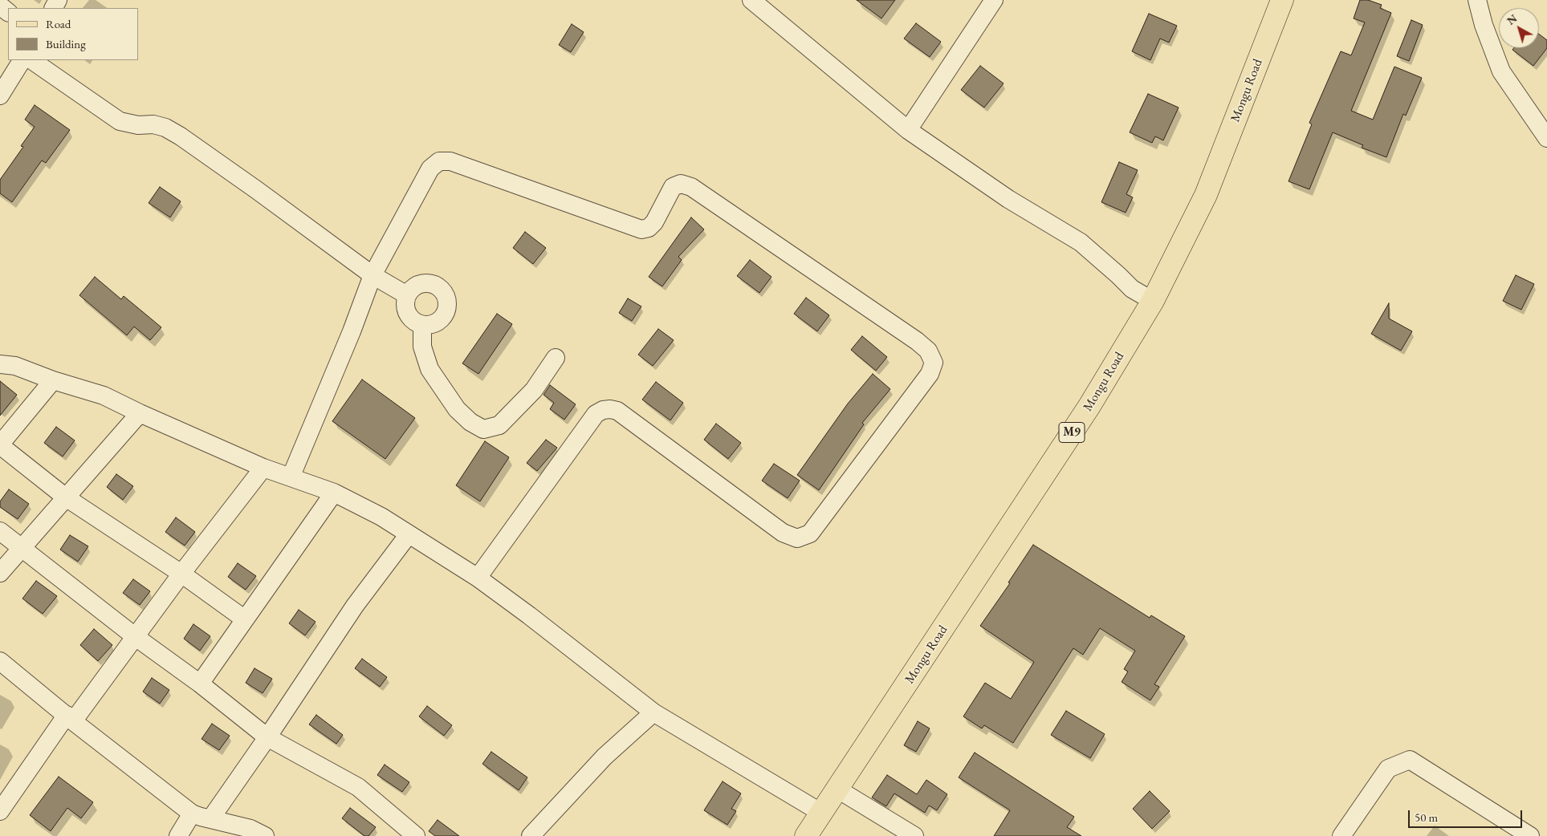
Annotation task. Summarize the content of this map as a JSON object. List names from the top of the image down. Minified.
{"streets":{"main road":["Mongu Road","M9"]},"legend":["Road","Building"],"scale_bar":"50 m","north":"top left"}
